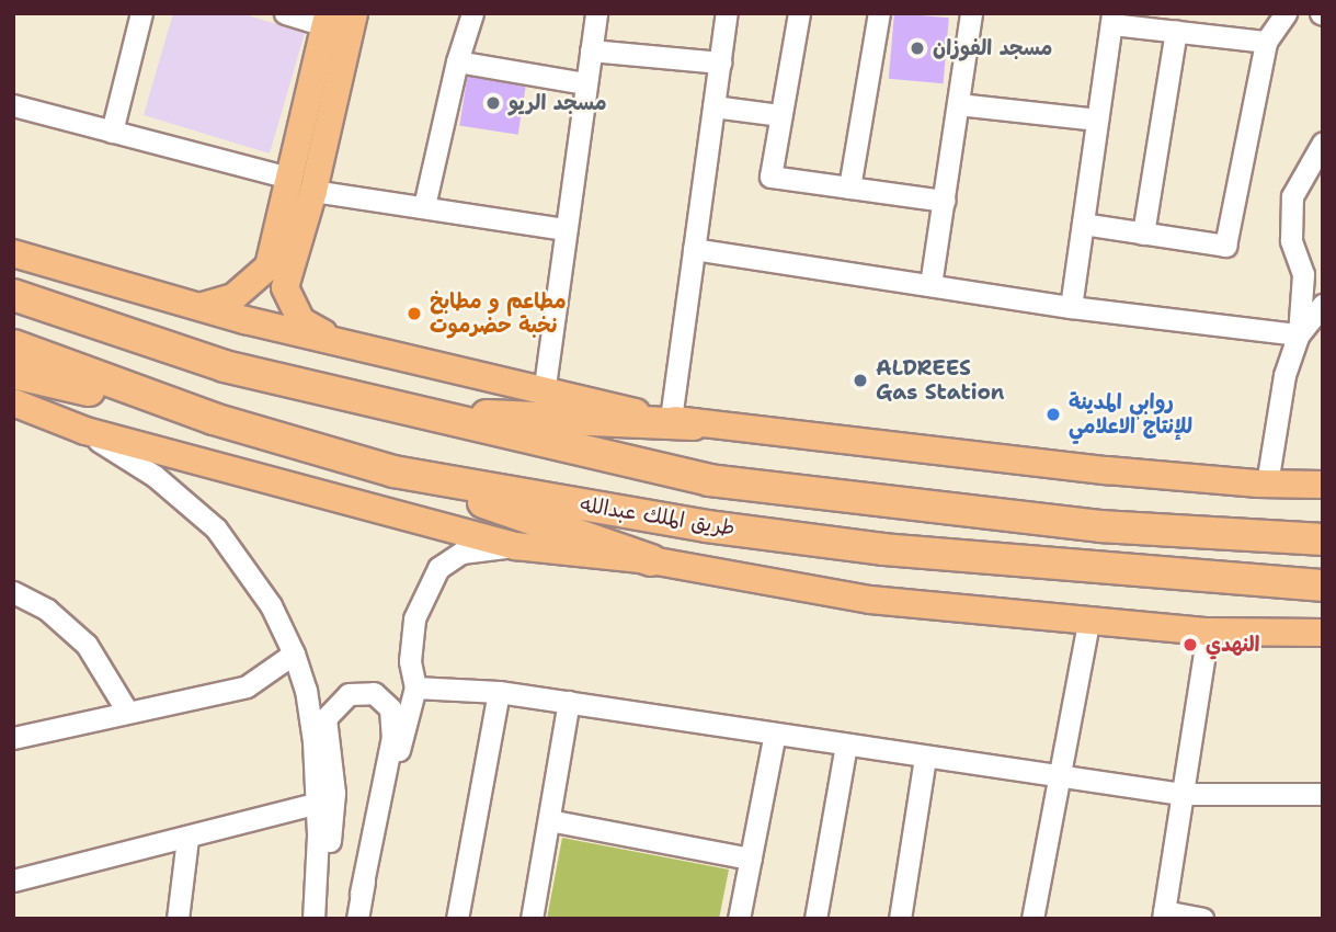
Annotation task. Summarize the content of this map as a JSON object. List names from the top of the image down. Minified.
{"streets":{"highway":["طريق الملك عبدالله"]},"places":["مسجد الفوزان","مسجد الريو","مطاعم و مطابخ نخبة حضرموت","ALDREES Gas Station","روابي المدينة للإنتاج الاعلامي","النهدي"]}
